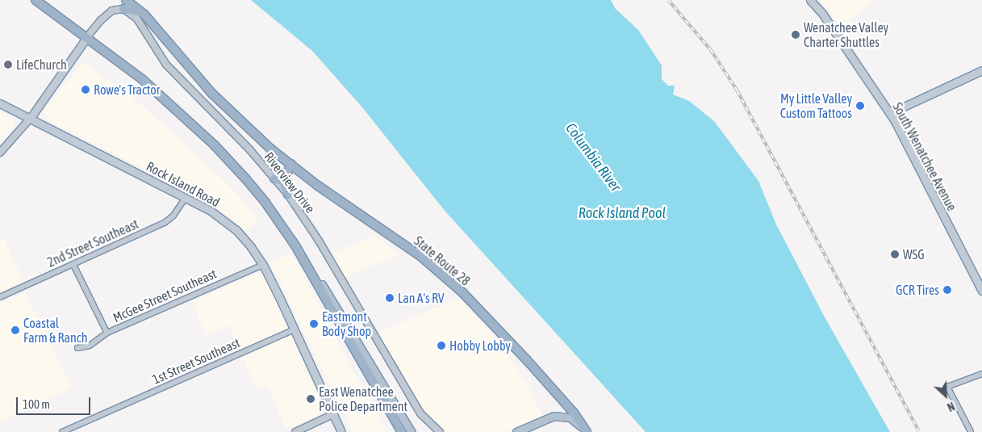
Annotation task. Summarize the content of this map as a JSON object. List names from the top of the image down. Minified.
{"streets":{"highway":["State Route 28"],"main road":["South Wenatchee Avenue","Rock Island Road"],"street":["Riverview Drive","2nd Street Southeast","McGee Street Southeast","1st Street Southeast"]},"crossings":[["Rock Island Road","2nd Street Southeast"],["Rock Island Road","McGee Street Southeast"],["Rock Island Road","1st Street Southeast"]],"water":["Columbia River","Rock Island Pool"],"places":["Wenatchee Valley Charter Shuttles","LifeChurch","Rowe's Tractor","My Little Valley Custom Tattoos","WSG","GCR Tires","Lan A's RV","Eastmont Body Shop","Coastal Farm & Ranch","Hobby Lobby","East Wenatchee Police Department"],"scale_bar":"100 m","north":"bottom right"}
